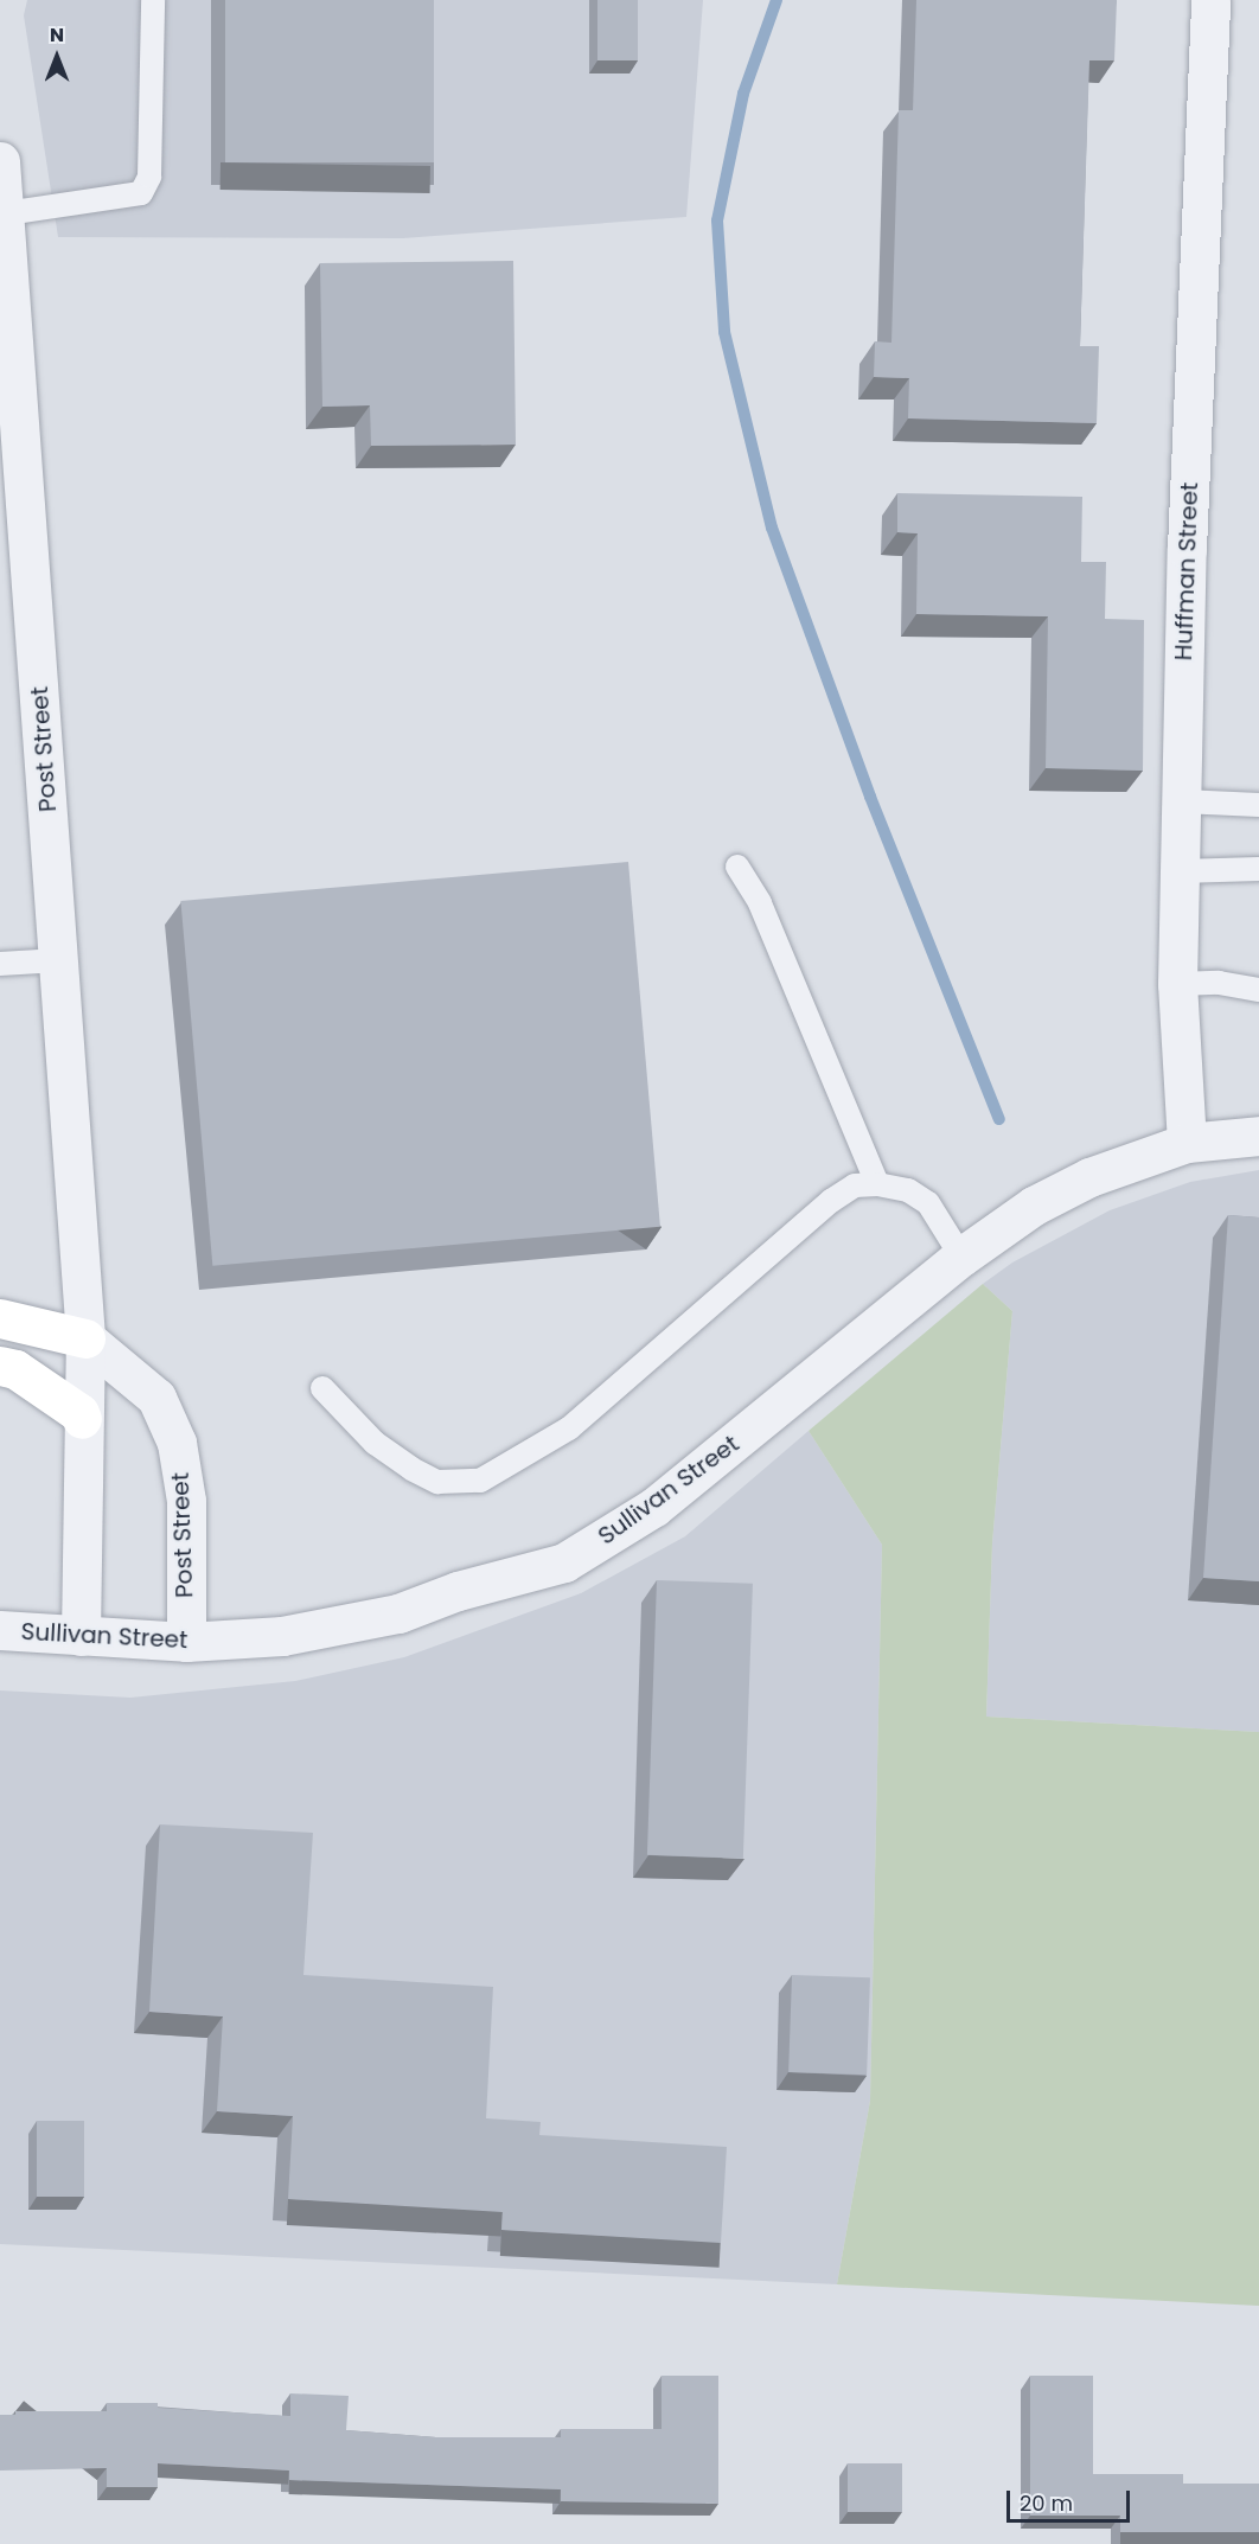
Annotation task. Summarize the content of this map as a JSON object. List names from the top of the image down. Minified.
{"streets":{"street":["Huffman Street","Post Street","Sullivan Street"]},"crossings":[["Huffman Street","Sullivan Street"],["Post Street","Sullivan Street"]],"scale_bar":"20 m","north":"top"}
